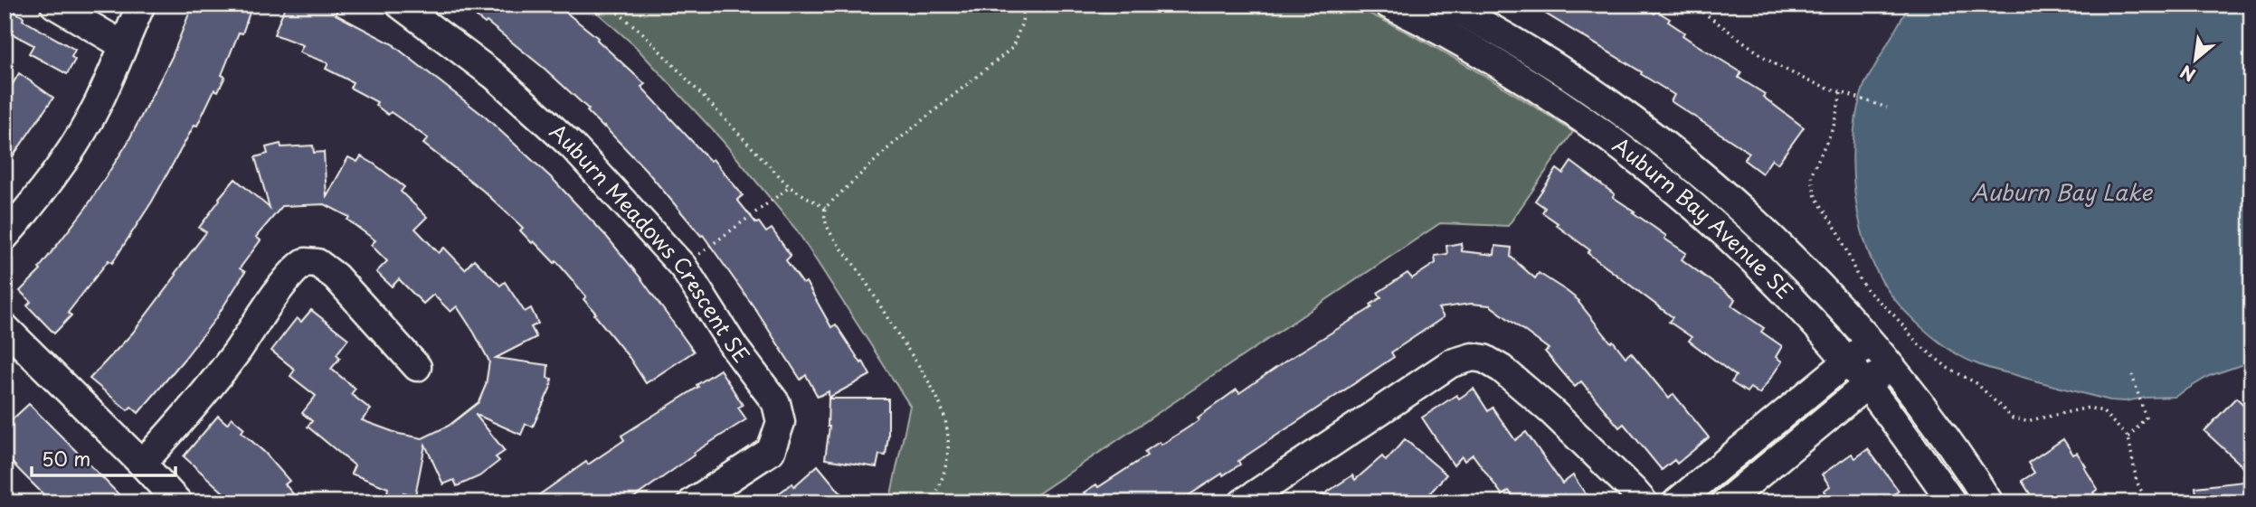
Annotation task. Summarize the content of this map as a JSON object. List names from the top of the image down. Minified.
{"streets":{"street":["Auburn Bay Avenue SE","Auburn Meadows Crescent SE"]},"water":["Auburn Bay Lake"],"scale_bar":"50 m","north":"bottom left"}
